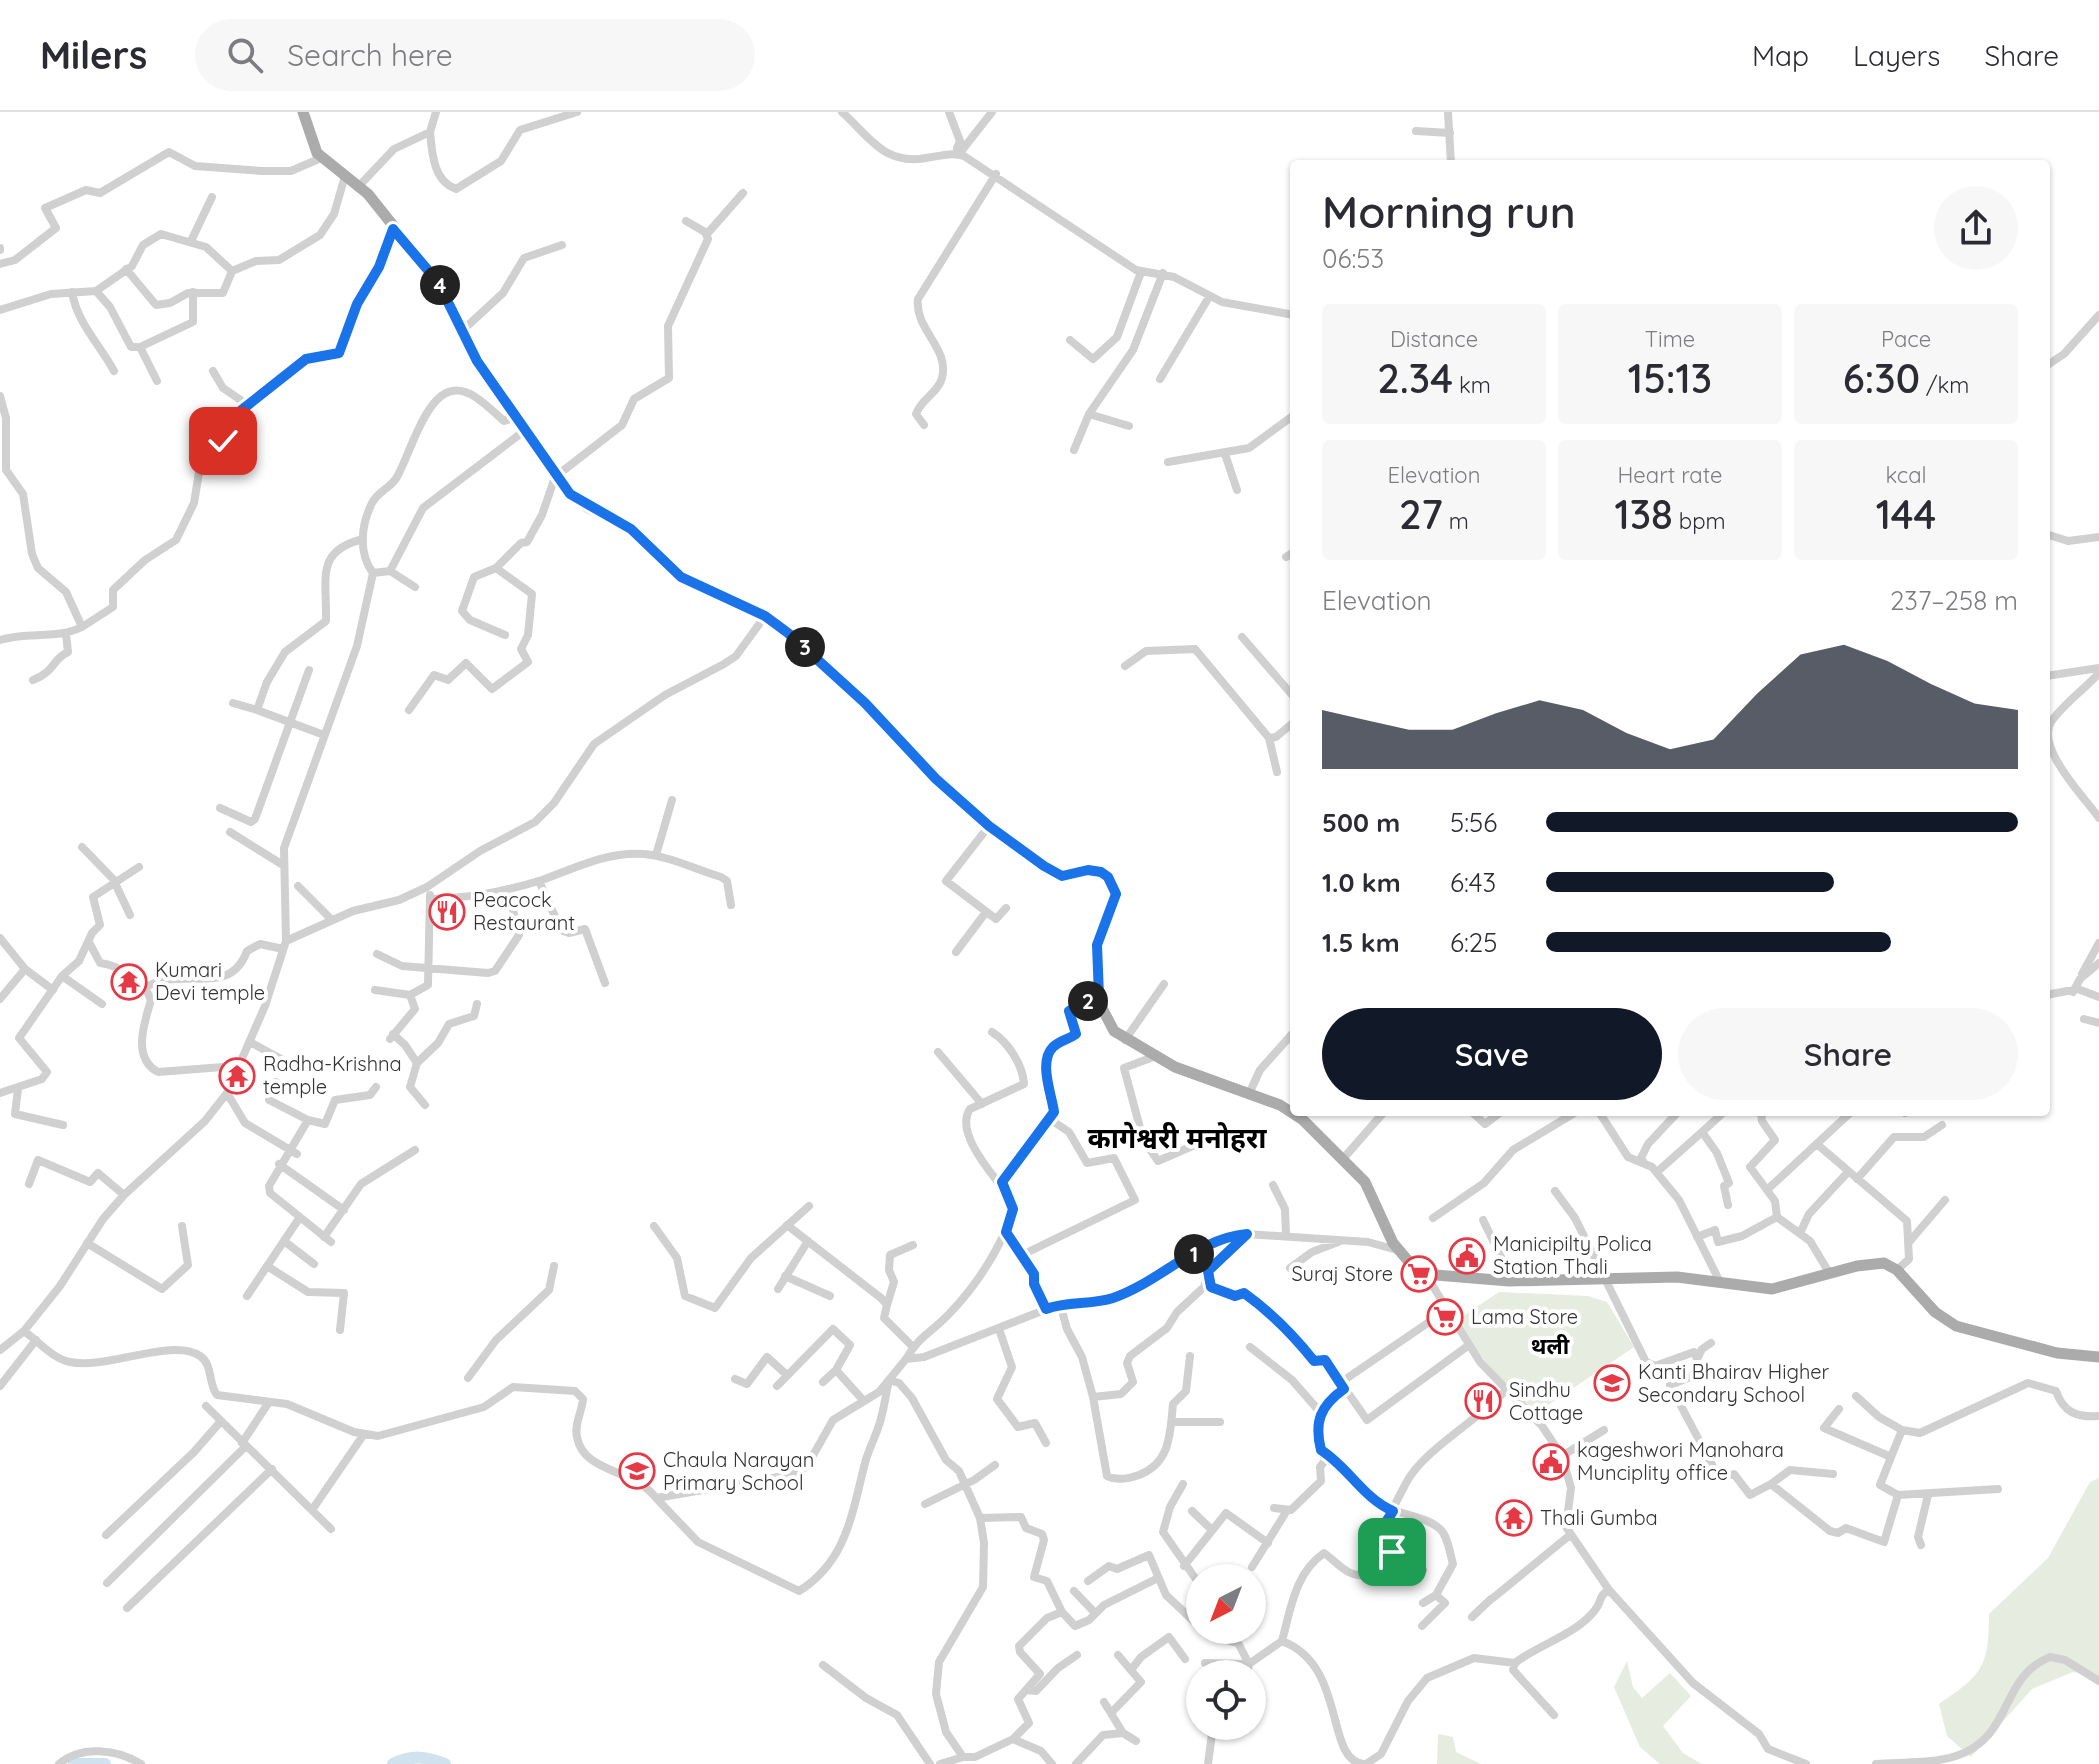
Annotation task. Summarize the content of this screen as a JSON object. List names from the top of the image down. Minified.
{"districts":["कागेश्वरी मनोहरा","थली"],"places":{"restaurant":["Peacock Restaurant","Sindhu Cottage"],"temple":["Kumari Devi temple","Radha-Krishna temple","Thali Gumba"],"public building":["Manicipilty Polica Station Thali","kageshwori Manohara Munciplity office"],"supermarket":["Suraj Store","Lama Store"],"school or university":["Kanti Bhairav Higher Secondary School","Chaula Narayan Primary School"]},"north":"bottom left","page":{"header":"Milers","search":"Search here","nav":["Map","Layers","Share"],"heading":["Morning run","06:53"],"pins":["4","3","2","1"],"stats":[["Distance","2.34 km"],["Time","15:13"],["Pace","6:30 /km"],["Elevation","27 m"],["Heart rate","138 bpm"],["kcal","144"]],"chart":["Elevation","237–258 m"],"list":[{"name":"500 m","note":"5:56"},{"name":"1.0 km","note":"6:43"},{"name":"1.5 km","note":"6:25"}],"buttons":["Save","Share"]}}
